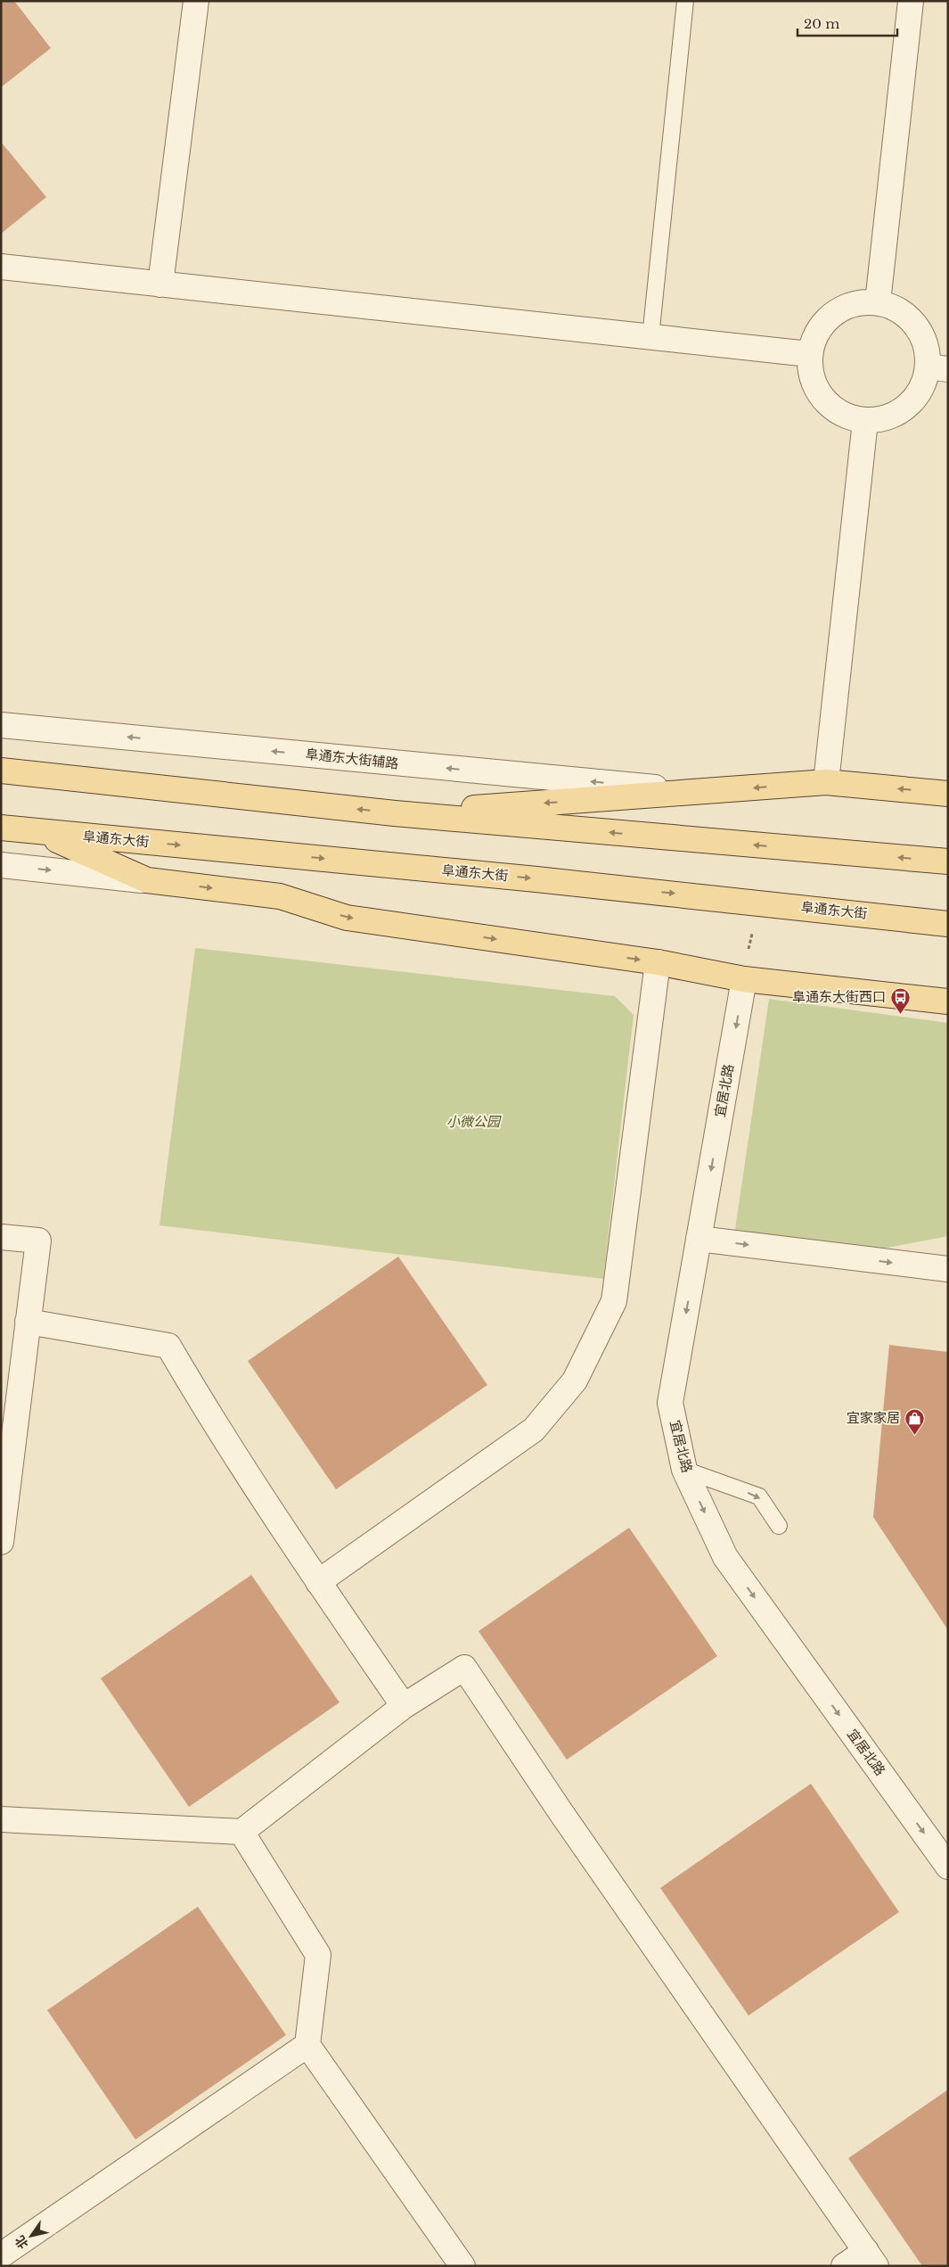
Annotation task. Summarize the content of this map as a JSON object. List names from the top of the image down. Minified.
{"streets":{"main road":["阜通东大街"],"street":["阜通东大街辅路","宜居北路"]},"one_way":["阜通东大街辅路","宜居北路"],"parks":["小微公园"],"places":{"bus stop":["阜通东大街西口"],"shop":["宜家家居"]},"scale_bar":"20 m","north":"bottom left"}
